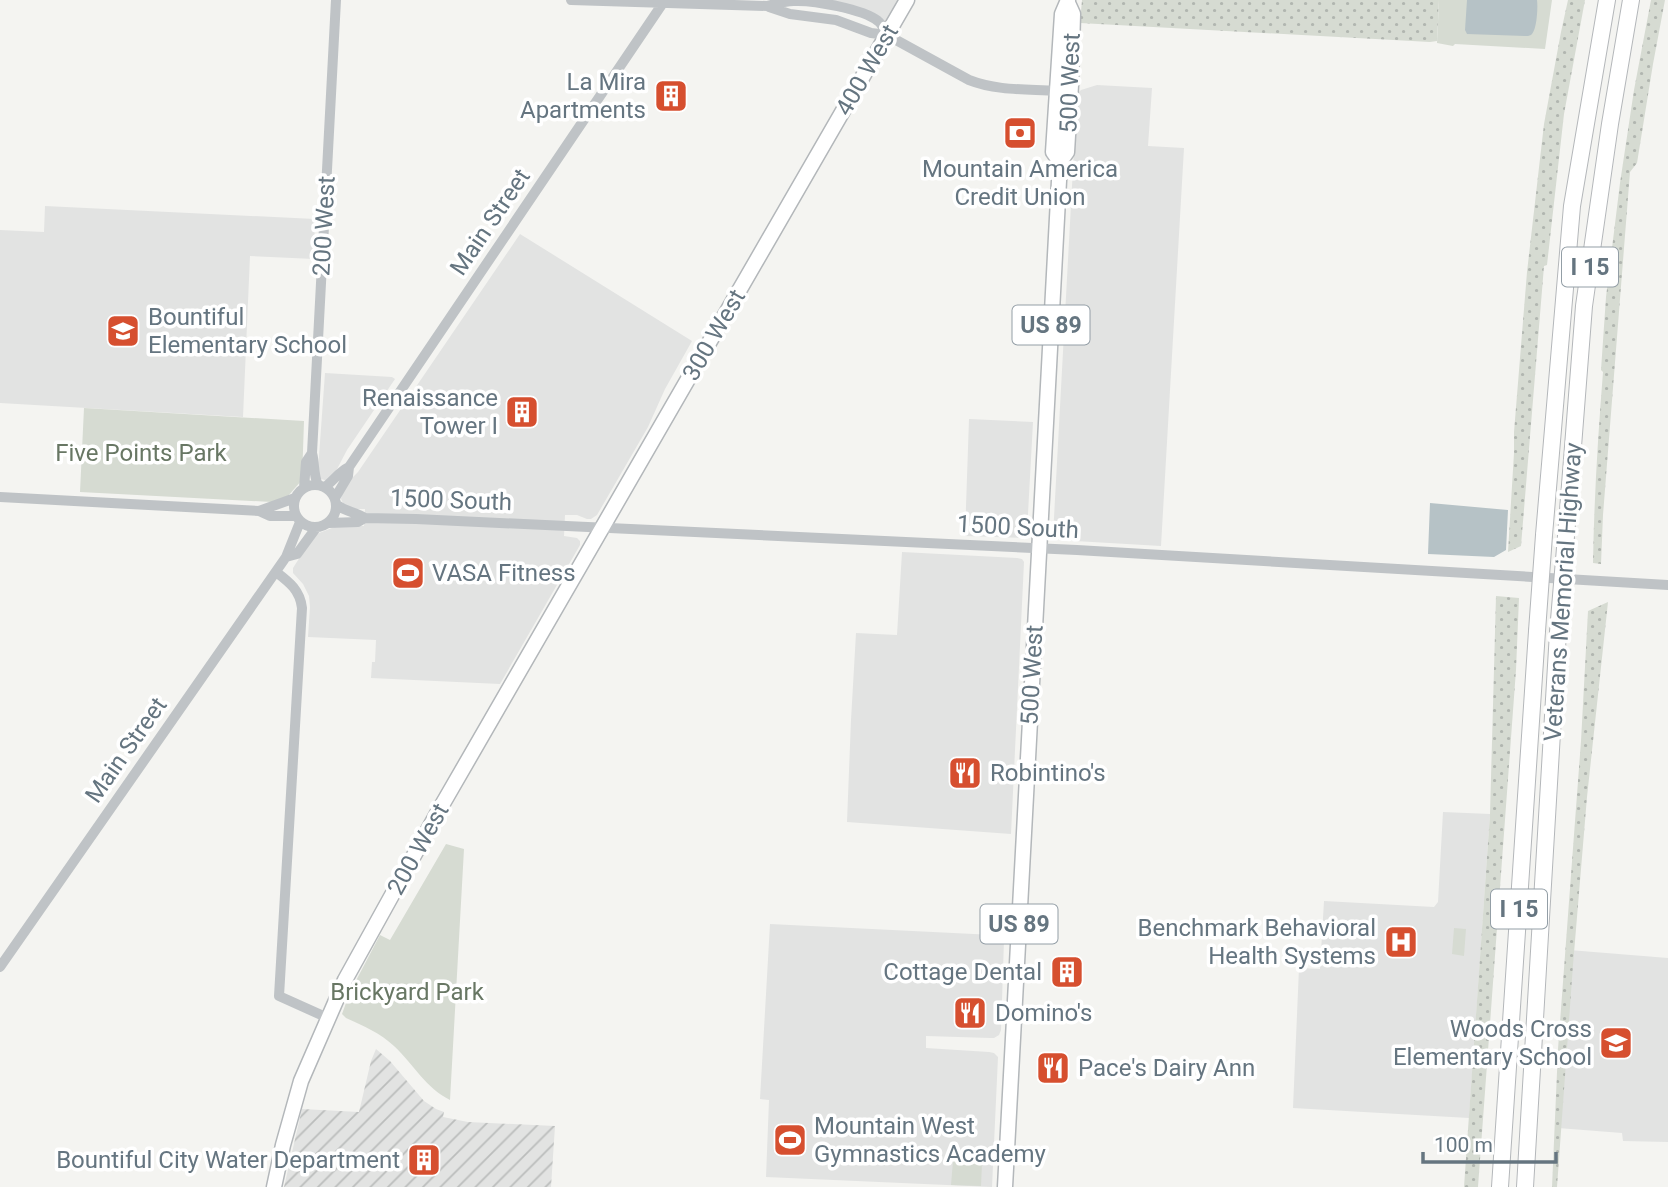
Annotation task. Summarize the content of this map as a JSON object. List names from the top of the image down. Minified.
{"streets":{"highway":["I 15","Veterans Memorial Highway"],"main road":["400 West","500 West","200 West","US 89","300 West"],"street":["Main Street","1500 South"]},"crossings":[["400 West","300 West"],["500 West","1500 South"],["Main Street","200 West"],["Main Street","1500 South"],["200 West","300 West"],["200 West","1500 South"],["300 West","1500 South"]],"parks":["Five Points Park","Brickyard Park"],"places":{"building":["La Mira Apartments","Renaissance Tower I","Cottage Dental","Bountiful City Water Department"],"bank":["Mountain America Credit Union"],"school or university":["Bountiful Elementary School","Woods Cross Elementary School"],"sports":["VASA Fitness","Mountain West Gymnastics Academy"],"restaurant":["Robintino's","Domino's","Pace's Dairy Ann"],"hospital":["Benchmark Behavioral Health Systems"]},"scale_bar":"100 m"}
